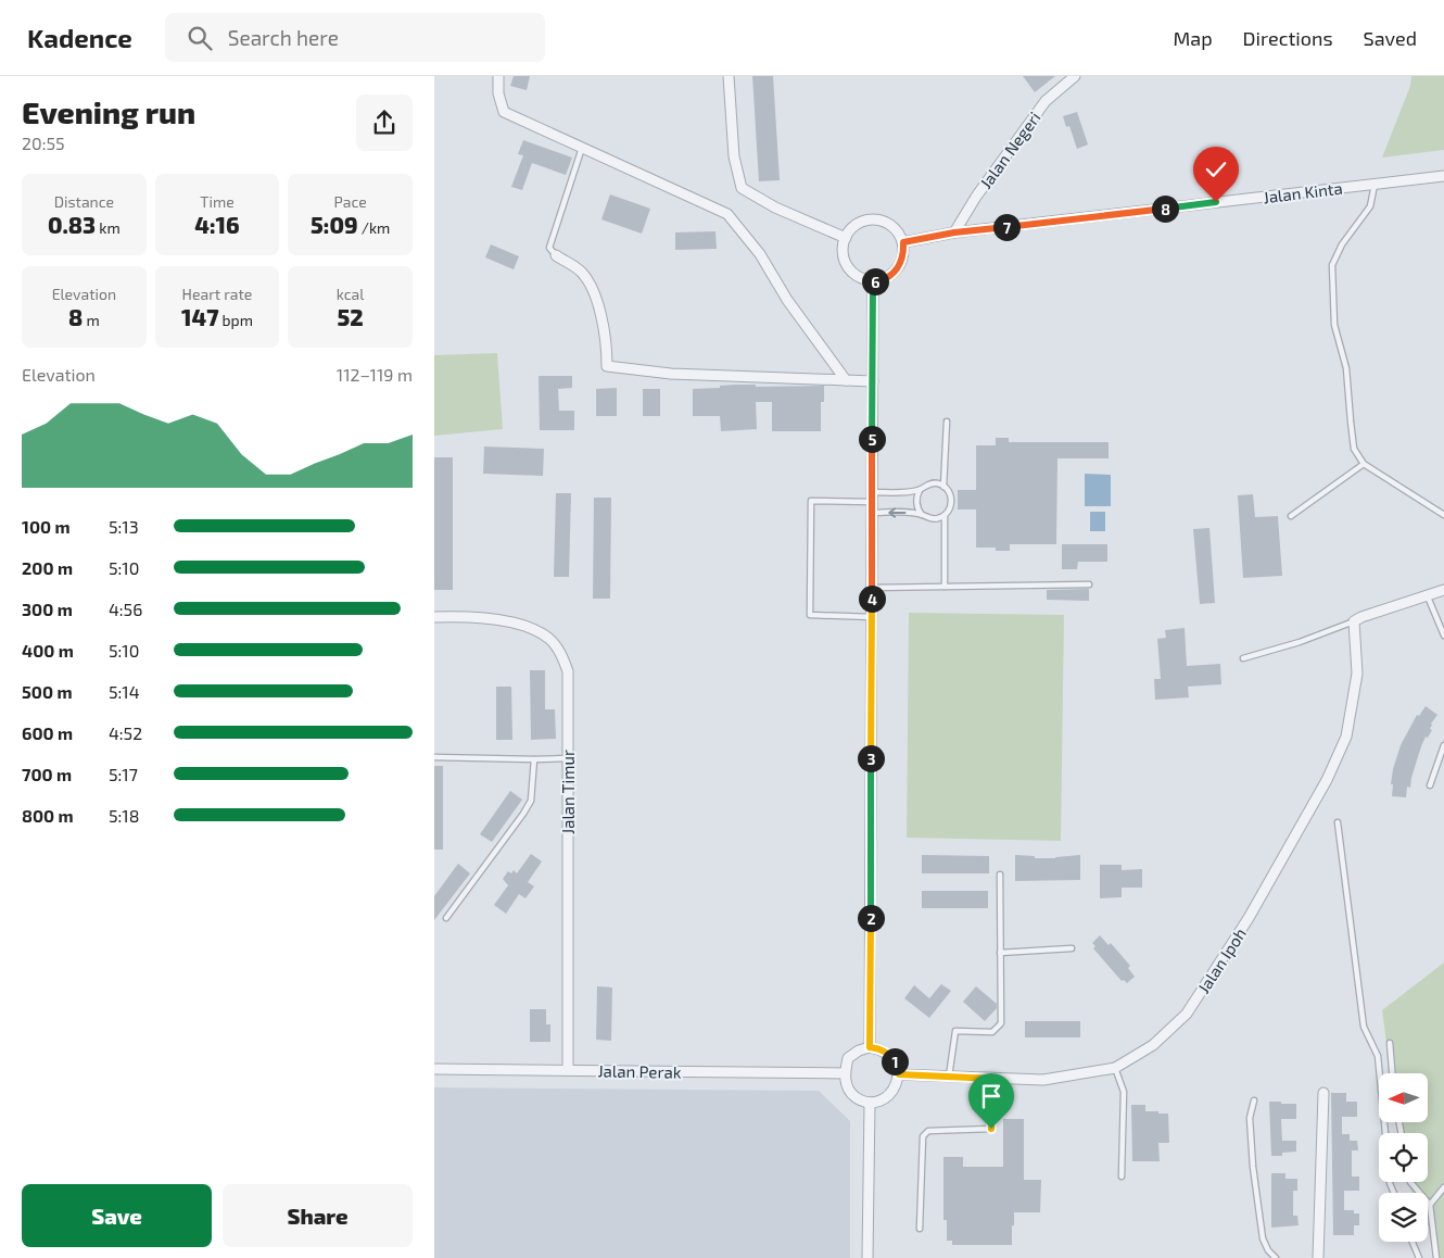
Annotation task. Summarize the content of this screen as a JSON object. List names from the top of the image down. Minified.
{"streets":{"street":["Jalan Negeri","Jalan Kinta","Jalan Timur","Jalan Ipoh","Jalan Perak"]},"crossings":[["Jalan Negeri","Jalan Kinta"],["Jalan Timur","Jalan Perak"],["Jalan Ipoh","Jalan Perak"]],"north":"left","page":{"header":"Kadence","search":"Search here","nav":["Map","Directions","Saved"],"heading":["Evening run","20:55"],"stats":[["Distance","0.83 km"],["Time","4:16"],["Pace","5:09 /km"],["Elevation","8 m"],["Heart rate","147 bpm"],["kcal","52"]],"pins":["8","7","6","5","4","3","2","1"],"chart":["Elevation","112–119 m"],"list":[{"name":"100 m","note":"5:13"},{"name":"200 m","note":"5:10"},{"name":"300 m","note":"4:56"},{"name":"400 m","note":"5:10"},{"name":"500 m","note":"5:14"},{"name":"600 m","note":"4:52"},{"name":"700 m","note":"5:17"},{"name":"800 m","note":"5:18"}],"buttons":["Save","Share"]}}
